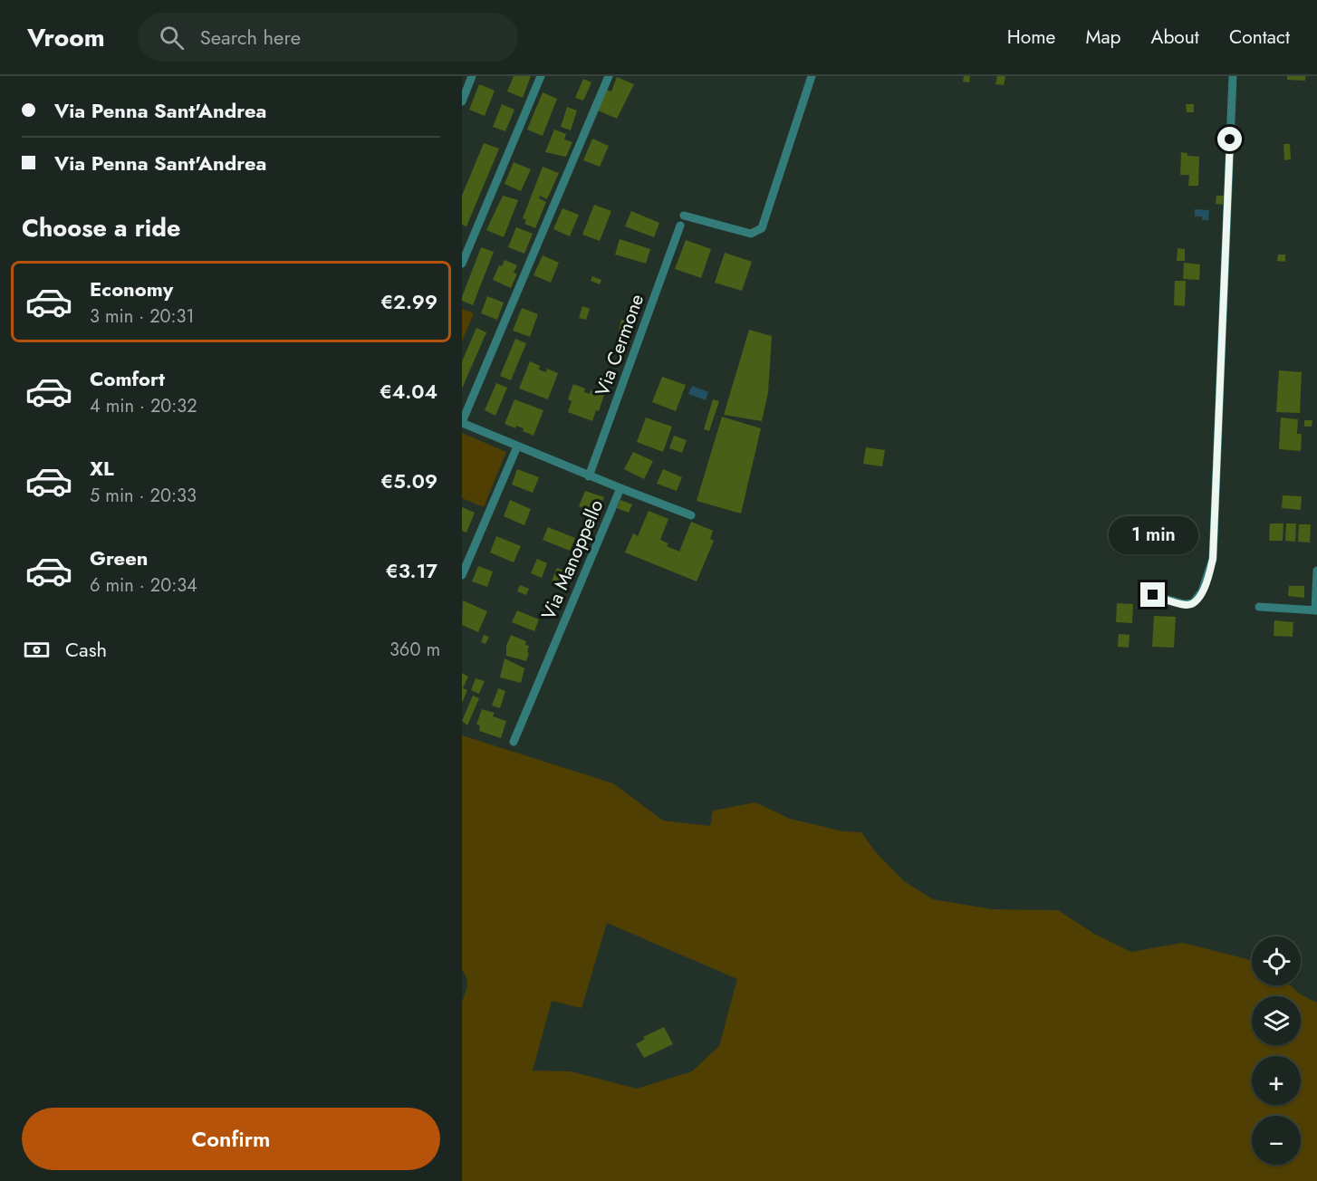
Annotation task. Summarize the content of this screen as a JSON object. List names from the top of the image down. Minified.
{"streets":{"street":["Via Cermone","Via Manoppello"]},"crossings":[["Via Cermone","Via Manoppello"]],"page":{"header":"Vroom","search":"Search here","nav":["Home","Map","About","Contact"],"banner":["Via Penna Sant'Andrea","Via Penna Sant'Andrea"],"heading":"Choose a ride","list":[{"name":"Economy","note":"3 min · 20:31","value":"€2.99"},{"name":"Comfort","note":"4 min · 20:32","value":"€4.04"},{"name":"XL","note":"5 min · 20:33","value":"€5.09"},{"name":"Green","note":"6 min · 20:34","value":"€3.17"}],"bubble":"1 min","pay":["Cash","360 m"],"map_buttons":["+","−"],"buttons":"Confirm"}}
